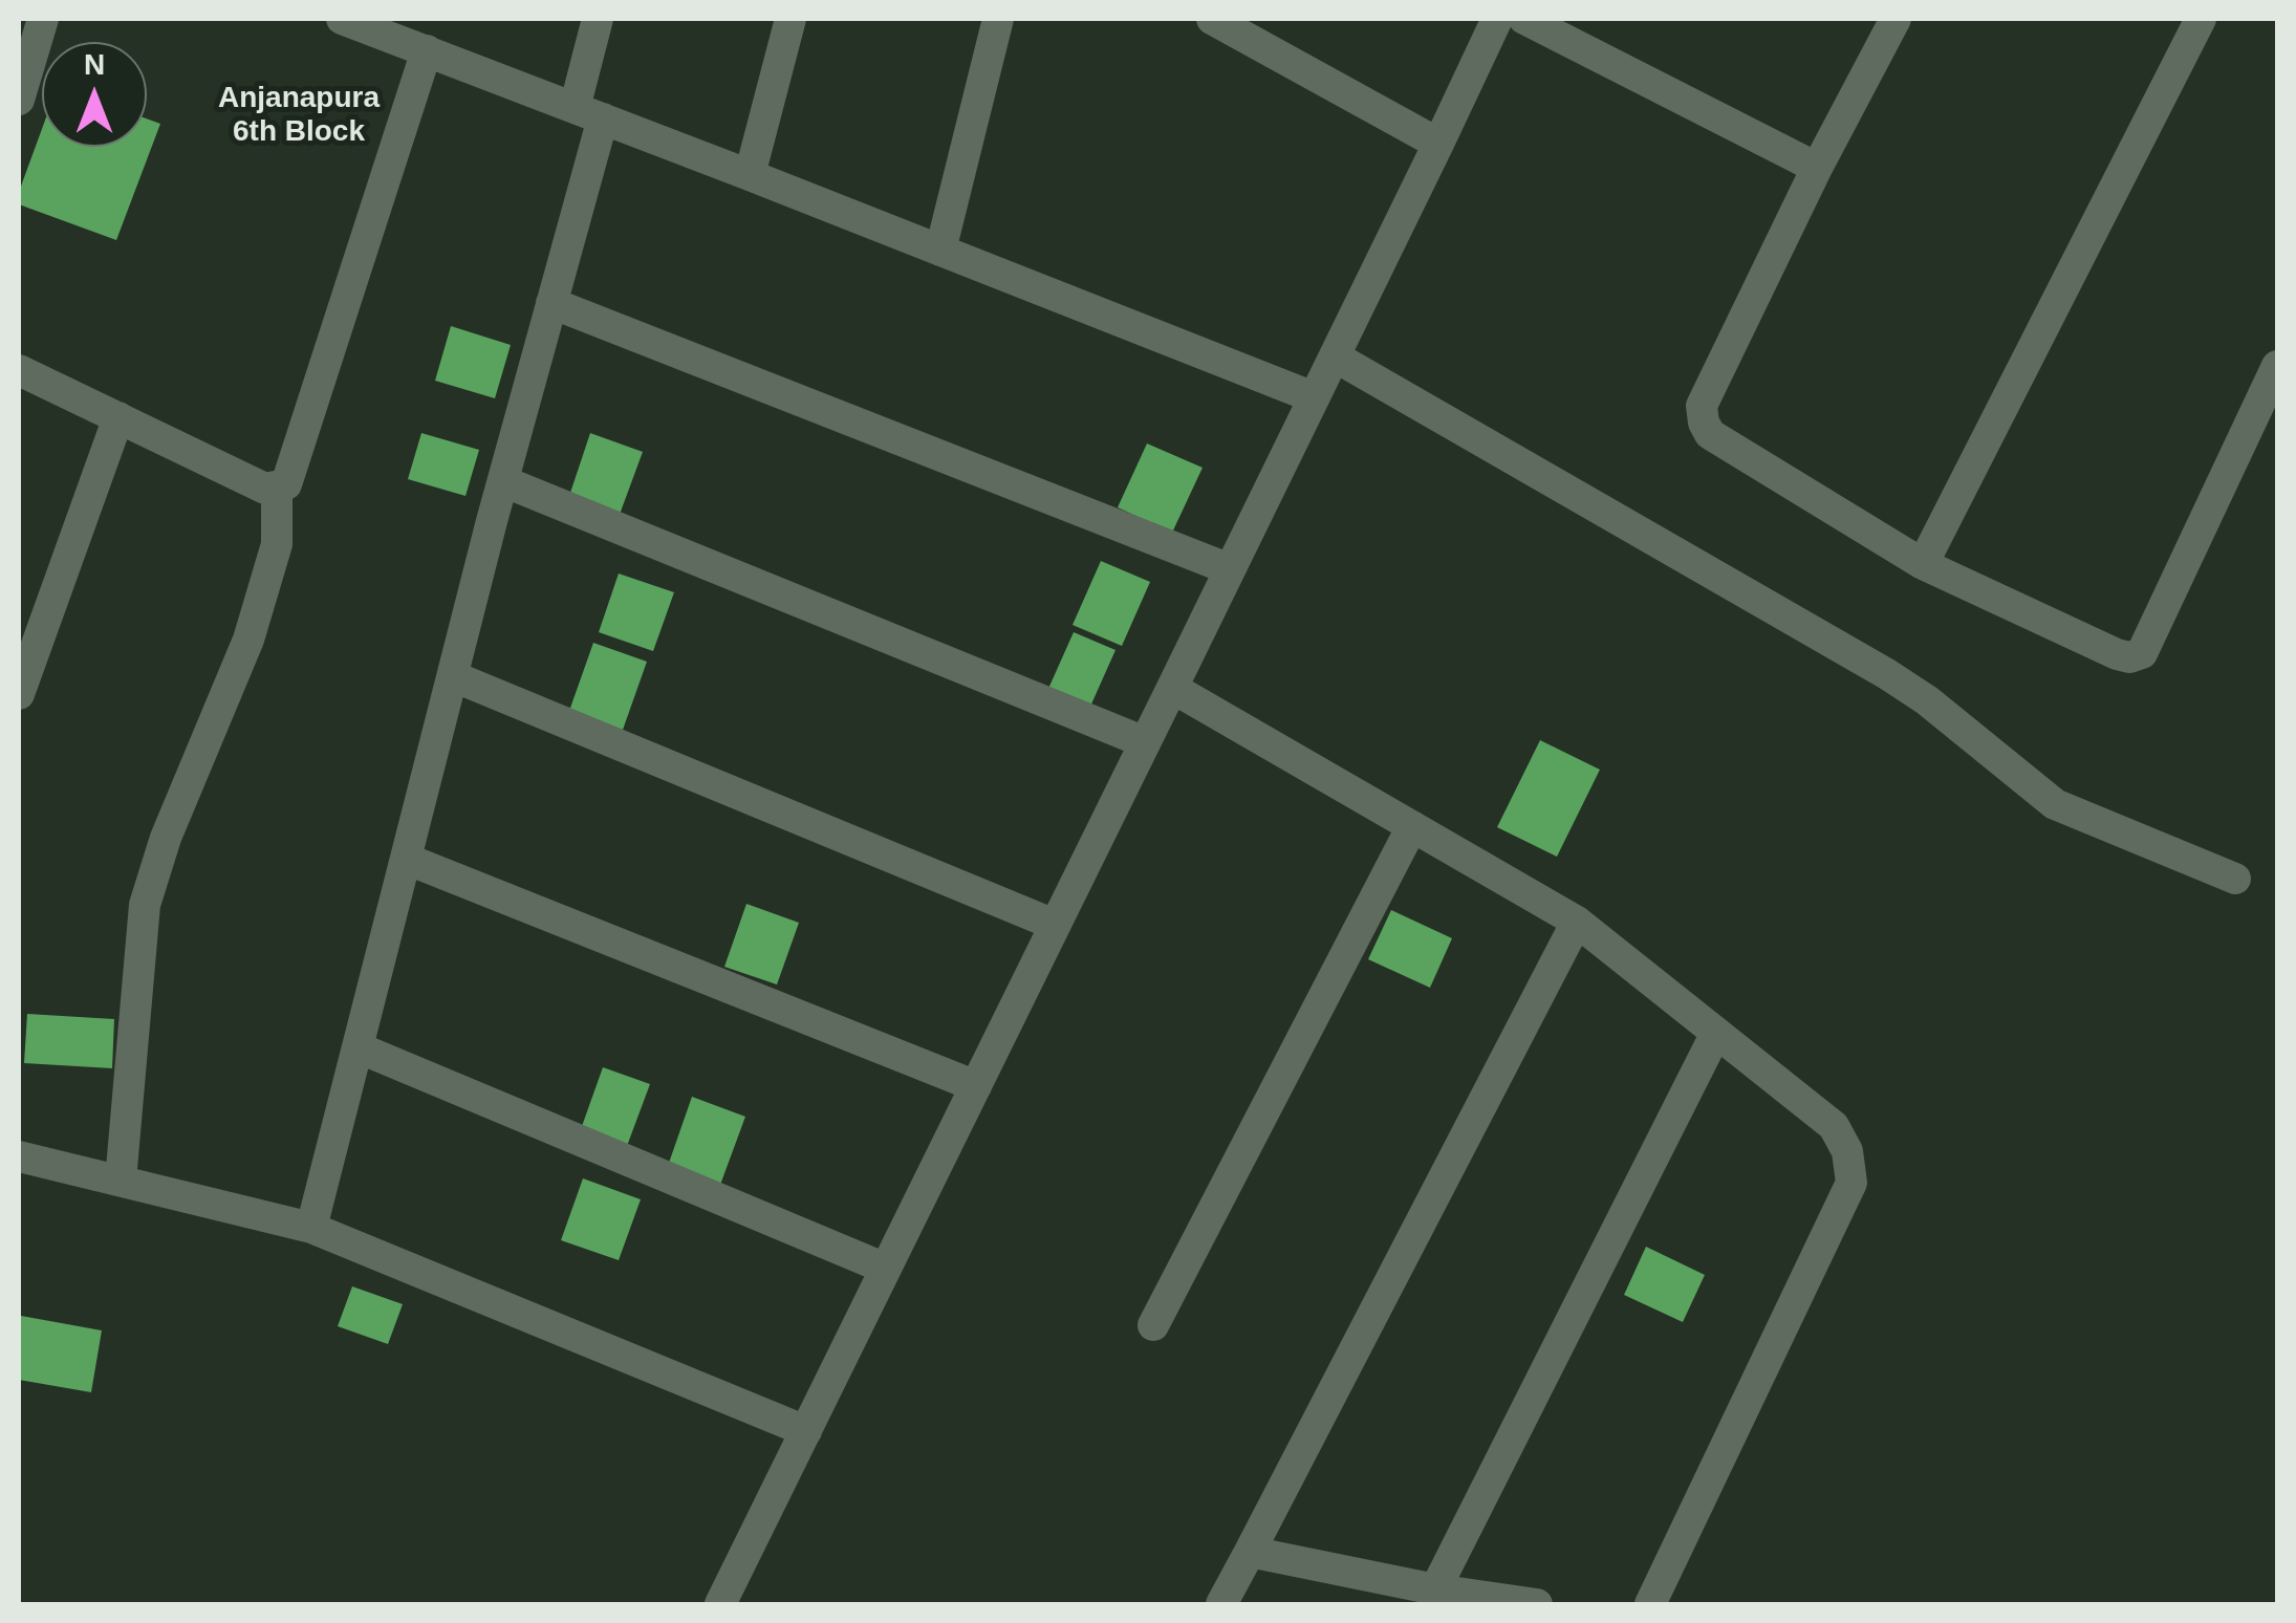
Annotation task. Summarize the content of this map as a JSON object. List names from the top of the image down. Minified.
{"districts":["Anjanapura 6th Block"],"north":"top"}
